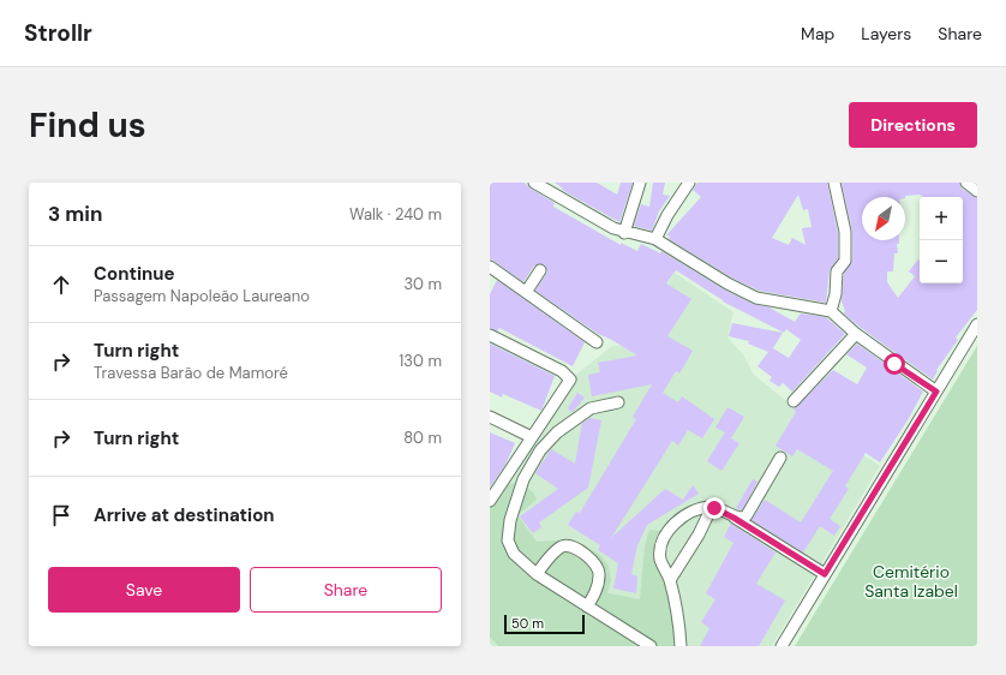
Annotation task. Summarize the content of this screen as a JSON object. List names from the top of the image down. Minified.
{"parks":["Cemitério Santa Izabel"],"scale_bar":"50 m","north":"bottom left","page":{"header":"Strollr","nav":["Map","Layers","Share"],"buttons":["Directions",["Save","Share"]],"title":"Find us","heading":["3 min","Walk · 240 m"],"map_buttons":["+","−"],"list":[["Continue","Passagem Napoleão Laureano","30 m"],["Turn right","Travessa Barão de Mamoré","130 m"],["Turn right","80 m"],"Arrive at destination"],"scale":"50 m"}}
